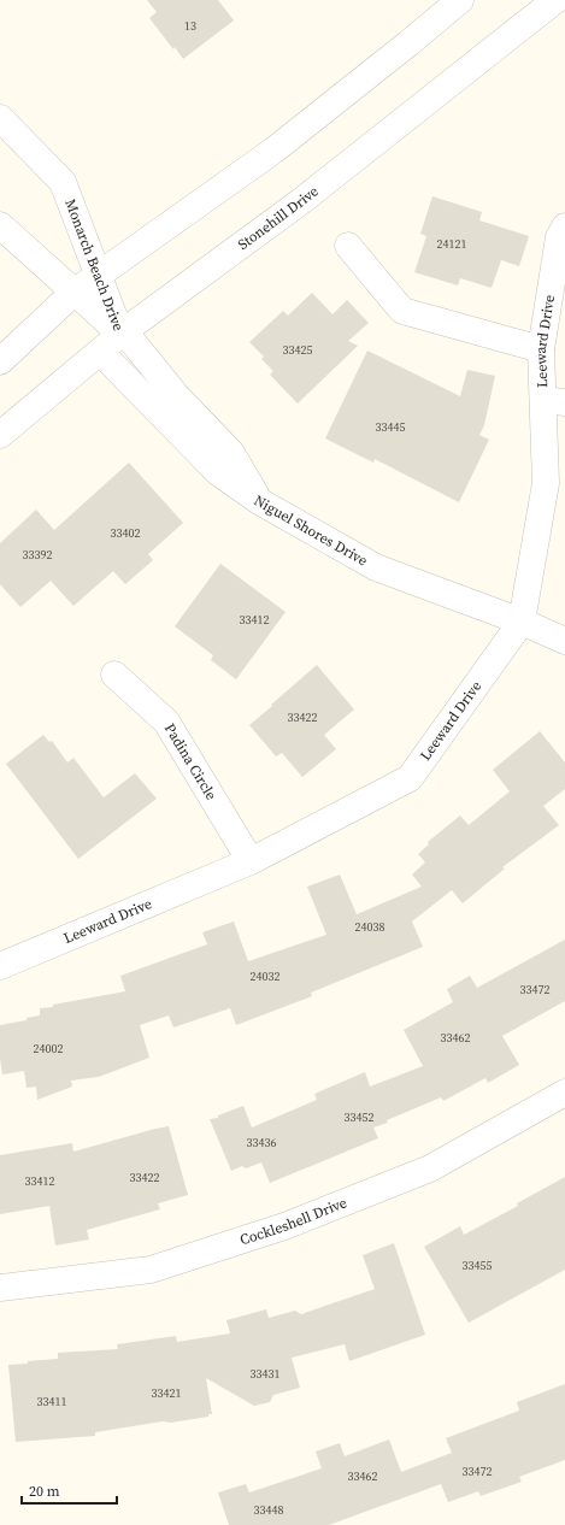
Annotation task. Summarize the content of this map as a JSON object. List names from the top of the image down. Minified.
{"streets":{"street":["Stonehill Drive","Monarch Beach Drive","Leeward Drive","Niguel Shores Drive","Padina Circle","Cockleshell Drive"]},"crossings":[["Stonehill Drive","Monarch Beach Drive"],["Stonehill Drive","Niguel Shores Drive"],["Leeward Drive","Niguel Shores Drive"],["Leeward Drive","Padina Circle"]],"house_numbers":["13","24121","33425","33445","33402","33392","33412","33422","24038","24032","33472","33462","24002","33452","33436","33422","33412","33455","33431","33421","33411","33472","33462","33448"],"scale_bar":"20 m"}
